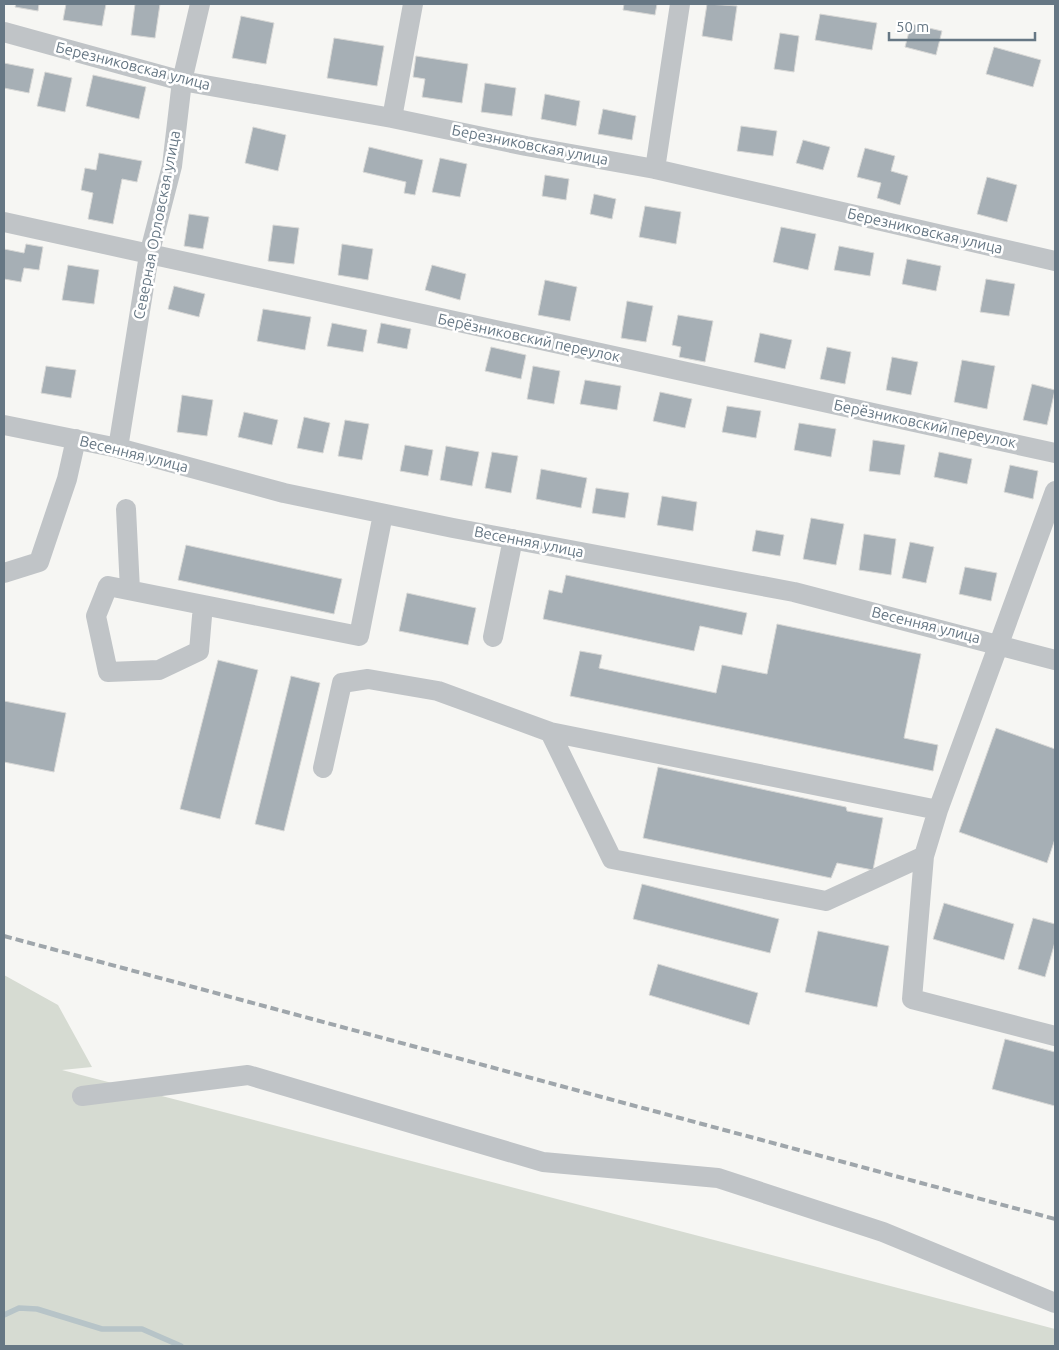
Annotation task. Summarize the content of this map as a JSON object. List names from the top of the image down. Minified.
{"streets":{"street":["Березниковская улица","Северная Орловская улица","Берёзниковский переулок","Весенняя улица"]},"crossings":[["Березниковская улица","Северная Орловская улица"],["Северная Орловская улица","Берёзниковский переулок"],["Северная Орловская улица","Весенняя улица"]],"scale_bar":"50 m"}
